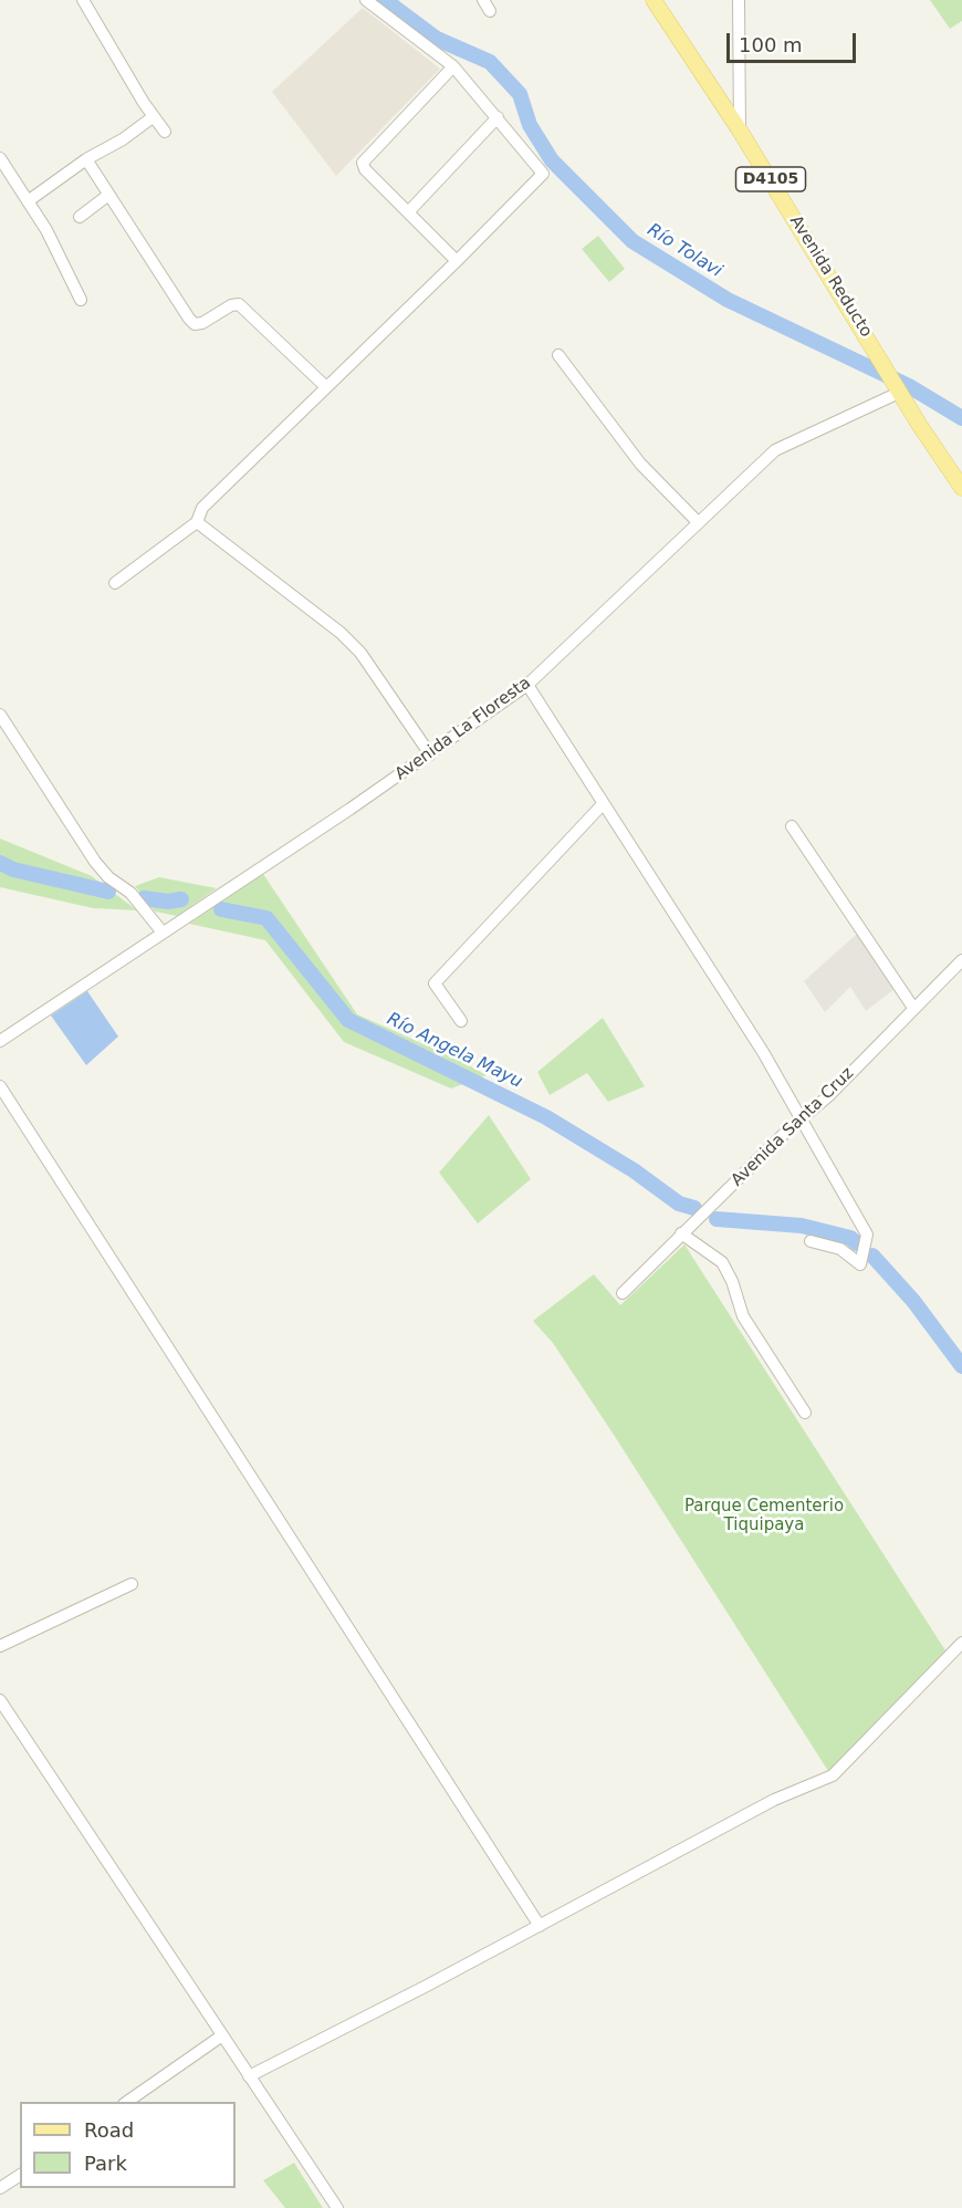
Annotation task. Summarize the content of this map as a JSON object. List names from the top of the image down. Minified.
{"streets":{"main road":["D4105","Avenida Reducto"],"street":["Avenida La Floresta","Avenida Santa Cruz"]},"crossings":[["Avenida Reducto","Avenida La Floresta"]],"water":["Río Tolavi","Río Angela Mayu"],"parks":["Parque Cementerio Tiquipaya"],"legend":["Road","Park"],"scale_bar":"100 m"}
